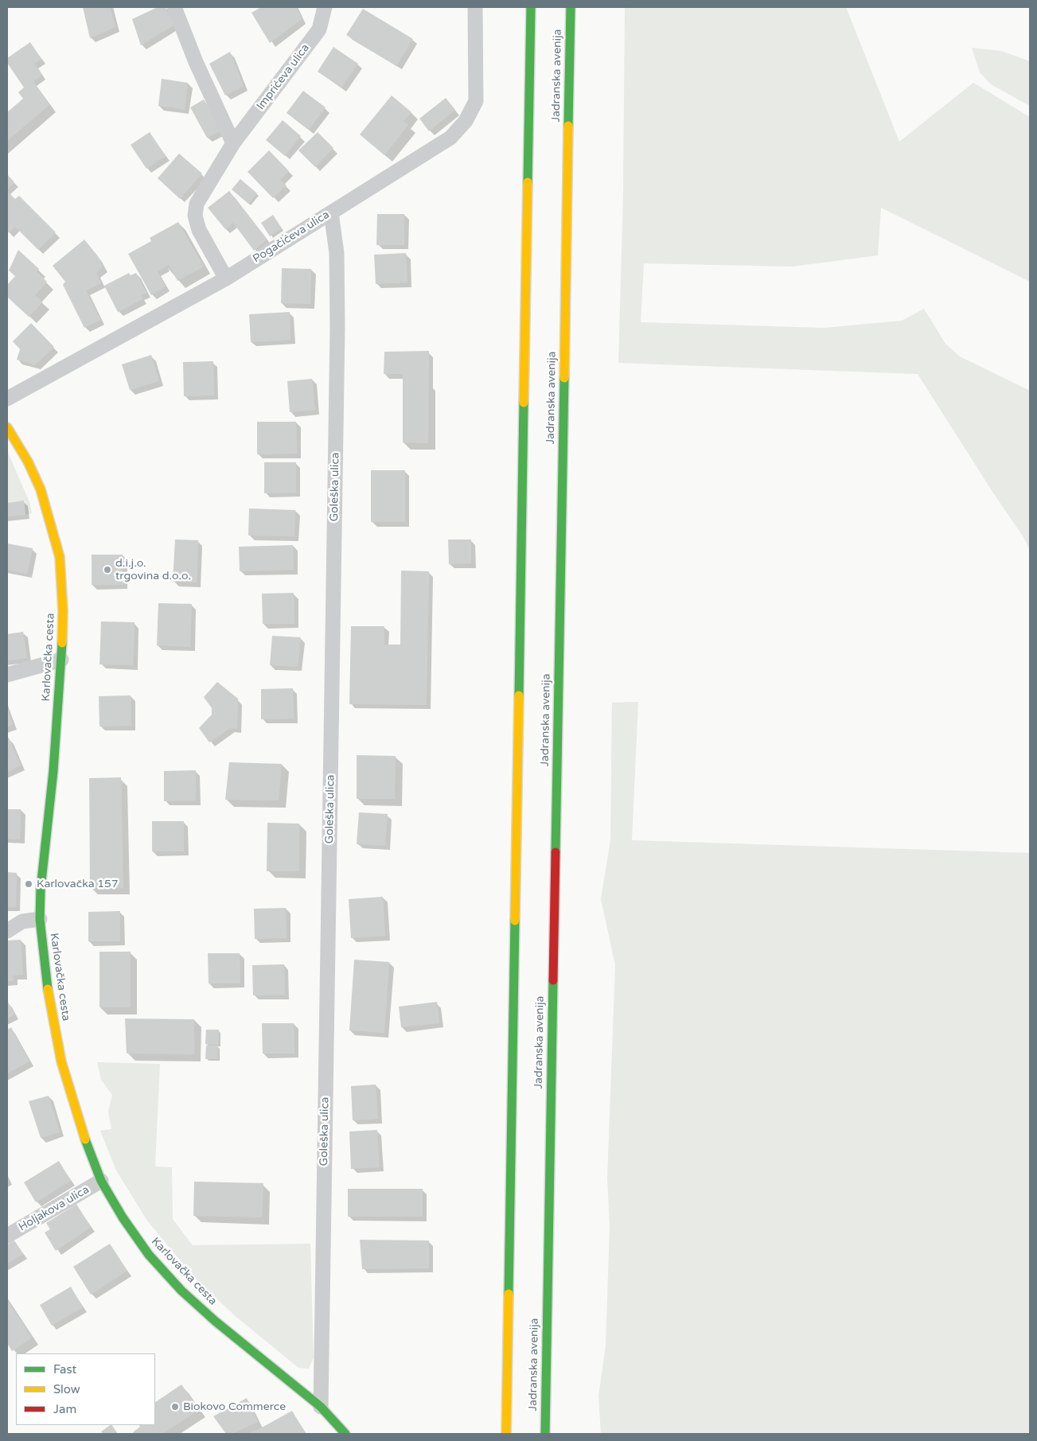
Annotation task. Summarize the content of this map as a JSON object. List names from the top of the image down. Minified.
{"streets":{"main road":["Jadranska avenija","Karlovačka cesta"],"street":["Imprićeva ulica","Pogačićeva ulica","Goleška ulica","Holjakova ulica"]},"crossings":[["Imprićeva ulica","Pogačićeva ulica"],["Pogačićeva ulica","Goleška ulica"],["Goleška ulica","Karlovačka cesta"],["Karlovačka cesta","Holjakova ulica"]],"places":["d.i.j.o. trgovina d.o.o.","Karlovačka 157","Biokovo Commerce"],"legend":["Fast","Slow","Jam"]}
